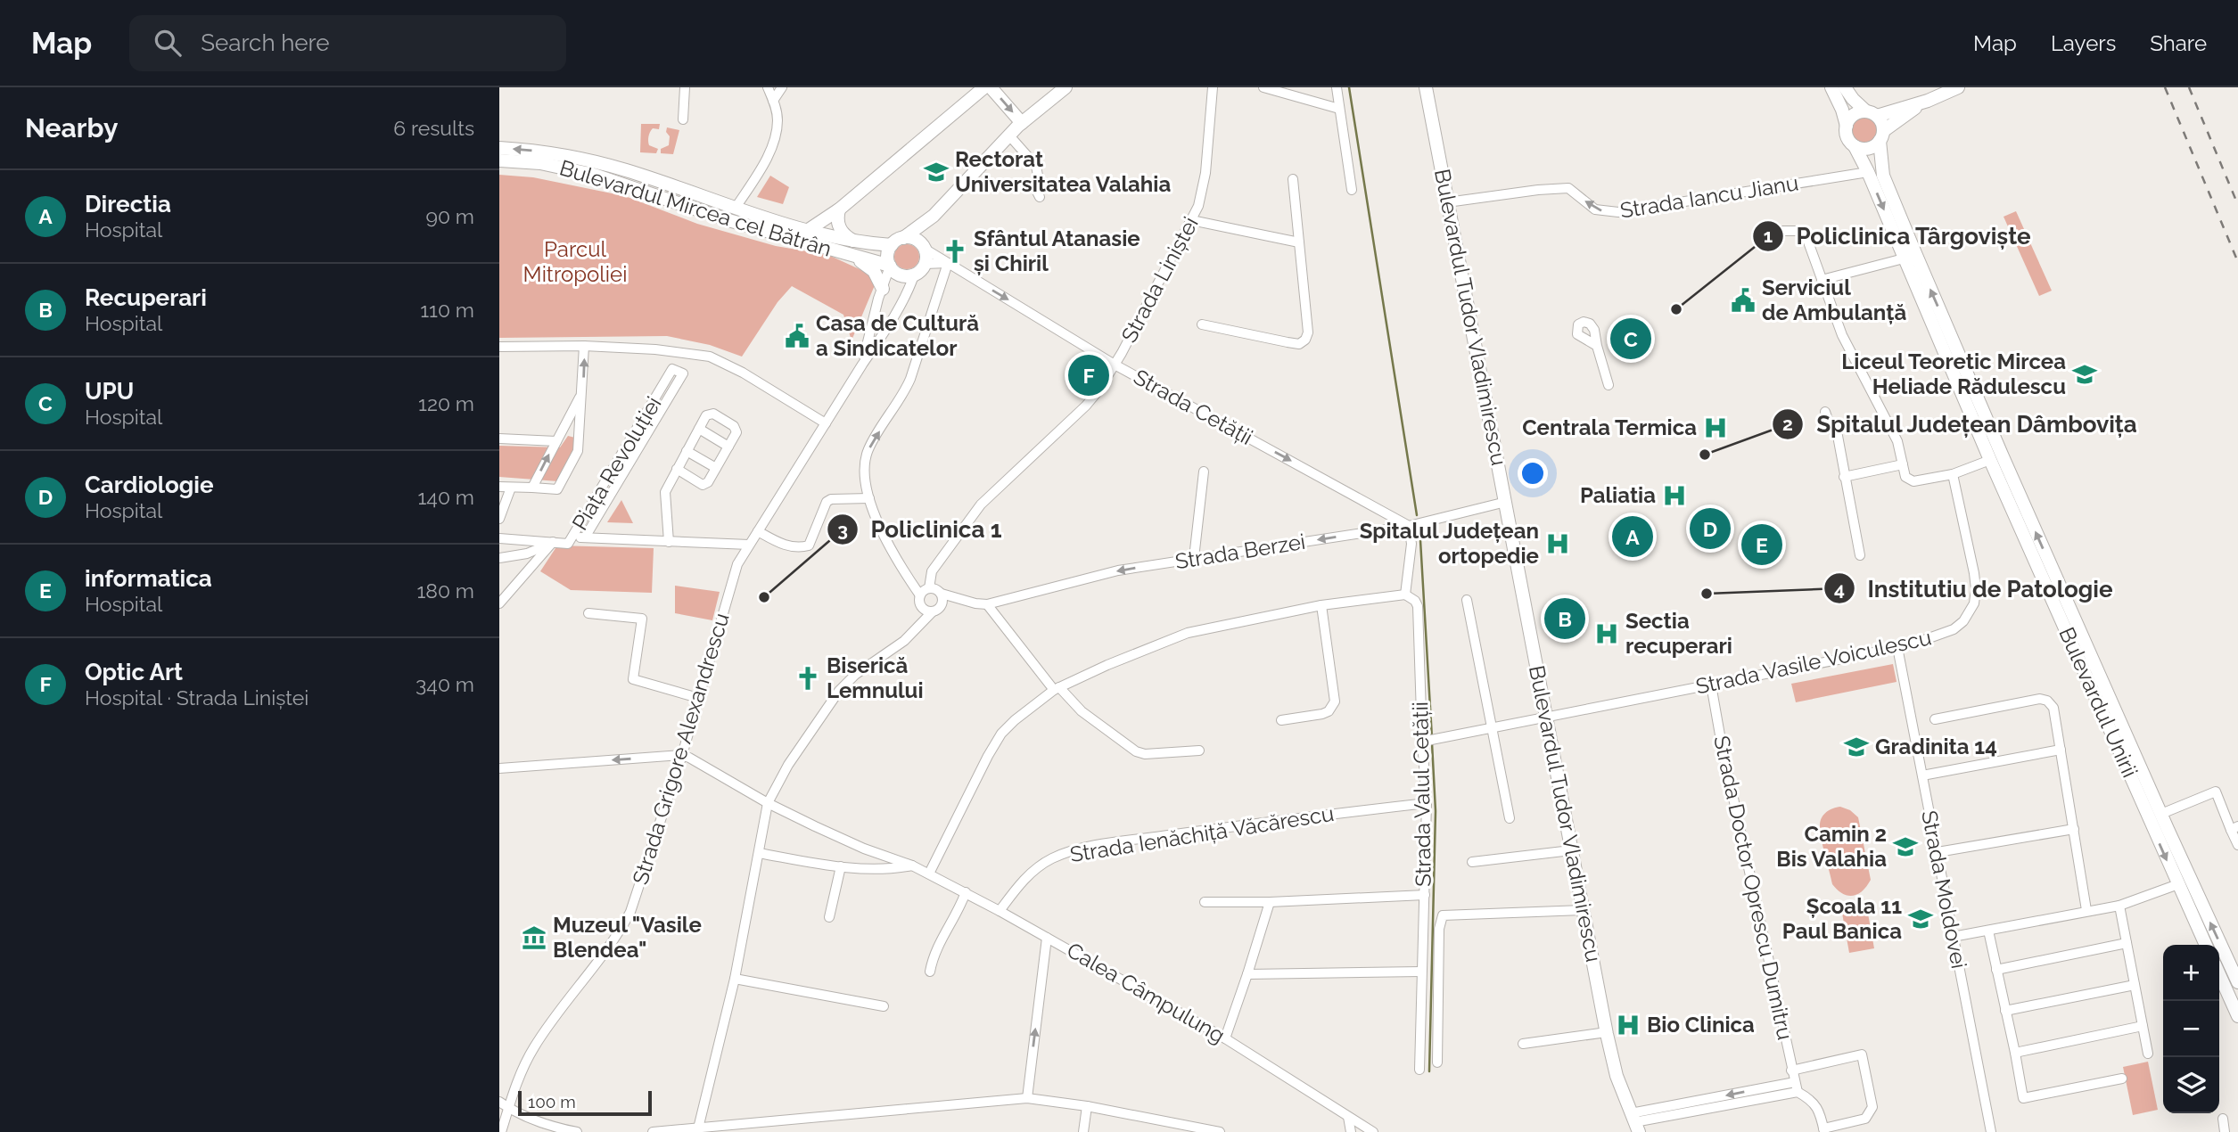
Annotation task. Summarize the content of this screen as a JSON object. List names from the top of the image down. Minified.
{"streets":{"main road":["Bulevardul Mircea cel Bătrân","Bulevardul Tudor Vladimirescu","Bulevardul Unirii"],"street":["Strada Iancu Jianu","Strada Liniștei","Strada Cetății","Piața Revoluției","Strada Berzei","Strada Vasile Voiculescu","Strada Grigore Alexandrescu","Strada Valul Cetății","Strada Ienăchiță Văcărescu","Strada Doctor Oprescu Dumitru","Strada Moldovei","Calea Câmpulung"]},"crossings":[["Strada Iancu Jianu","Bulevardul Tudor Vladimirescu"],["Strada Iancu Jianu","Bulevardul Unirii"],["Bulevardul Mircea cel Bătrân","Strada Cetății"],["Bulevardul Mircea cel Bătrân","Strada Grigore Alexandrescu"],["Strada Liniștei","Strada Cetății"],["Strada Liniștei","Strada Berzei"],["Bulevardul Tudor Vladimirescu","Strada Berzei"],["Bulevardul Tudor Vladimirescu","Strada Vasile Voiculescu"],["Bulevardul Tudor Vladimirescu","Strada Valul Cetății"],["Strada Cetății","Strada Berzei"],["Strada Cetății","Strada Grigore Alexandrescu"],["Strada Vasile Voiculescu","Strada Valul Cetății"],["Strada Vasile Voiculescu","Strada Doctor Oprescu Dumitru"],["Strada Vasile Voiculescu","Strada Moldovei"],["Strada Grigore Alexandrescu","Calea Câmpulung"],["Strada Valul Cetății","Strada Ienăchiță Văcărescu"],["Strada Ienăchiță Văcărescu","Calea Câmpulung"]],"one_way":["Strada Iancu Jianu","Strada Cetății"],"parks":["Parcul Mitropoliei"],"places":{"school or university":["Rectorat Universitatea Valahia","Liceul Teoretic Mircea Heliade Rădulescu","Gradinita 14","Camin 2 Bis Valahia","Școala 11 Paul Banica"],"church":["Sfântul Atanasie și Chiril","Biserică Lemnului"],"public building":["Serviciul de Ambulanță","Casa de Cultură a Sindicatelor"],"other":["Policlinica Târgoviște","Spitalul Județean Dâmbovița","Institutiu de Patologie","Policlinica 1"],"hospital":["Centrala Termica","Paliatia","Spitalul Județean ortopedie","Sectia recuperari","Bio Clinica"],"museum":["Muzeul \"Vasile Blendea\""]},"scale_bar":"100 m","page":{"header":"Map","search":"Search here","nav":["Map","Layers","Share"],"heading":["Nearby","6 results"],"list":[{"mark":"A","name":"Directia","note":"Hospital","value":"90 m"},{"mark":"B","name":"Recuperari","note":"Hospital","value":"110 m"},{"mark":"C","name":"UPU","note":"Hospital","value":"120 m"},{"mark":"D","name":"Cardiologie","note":"Hospital","value":"140 m"},{"mark":"E","name":"informatica","note":"Hospital","value":"180 m"},{"mark":"F","name":"Optic Art","note":"Hospital · Strada Liniștei","value":"340 m"}],"pins":["C","F","D","A","E","B"],"map_buttons":["+","−"],"scale":"100 m"}}
